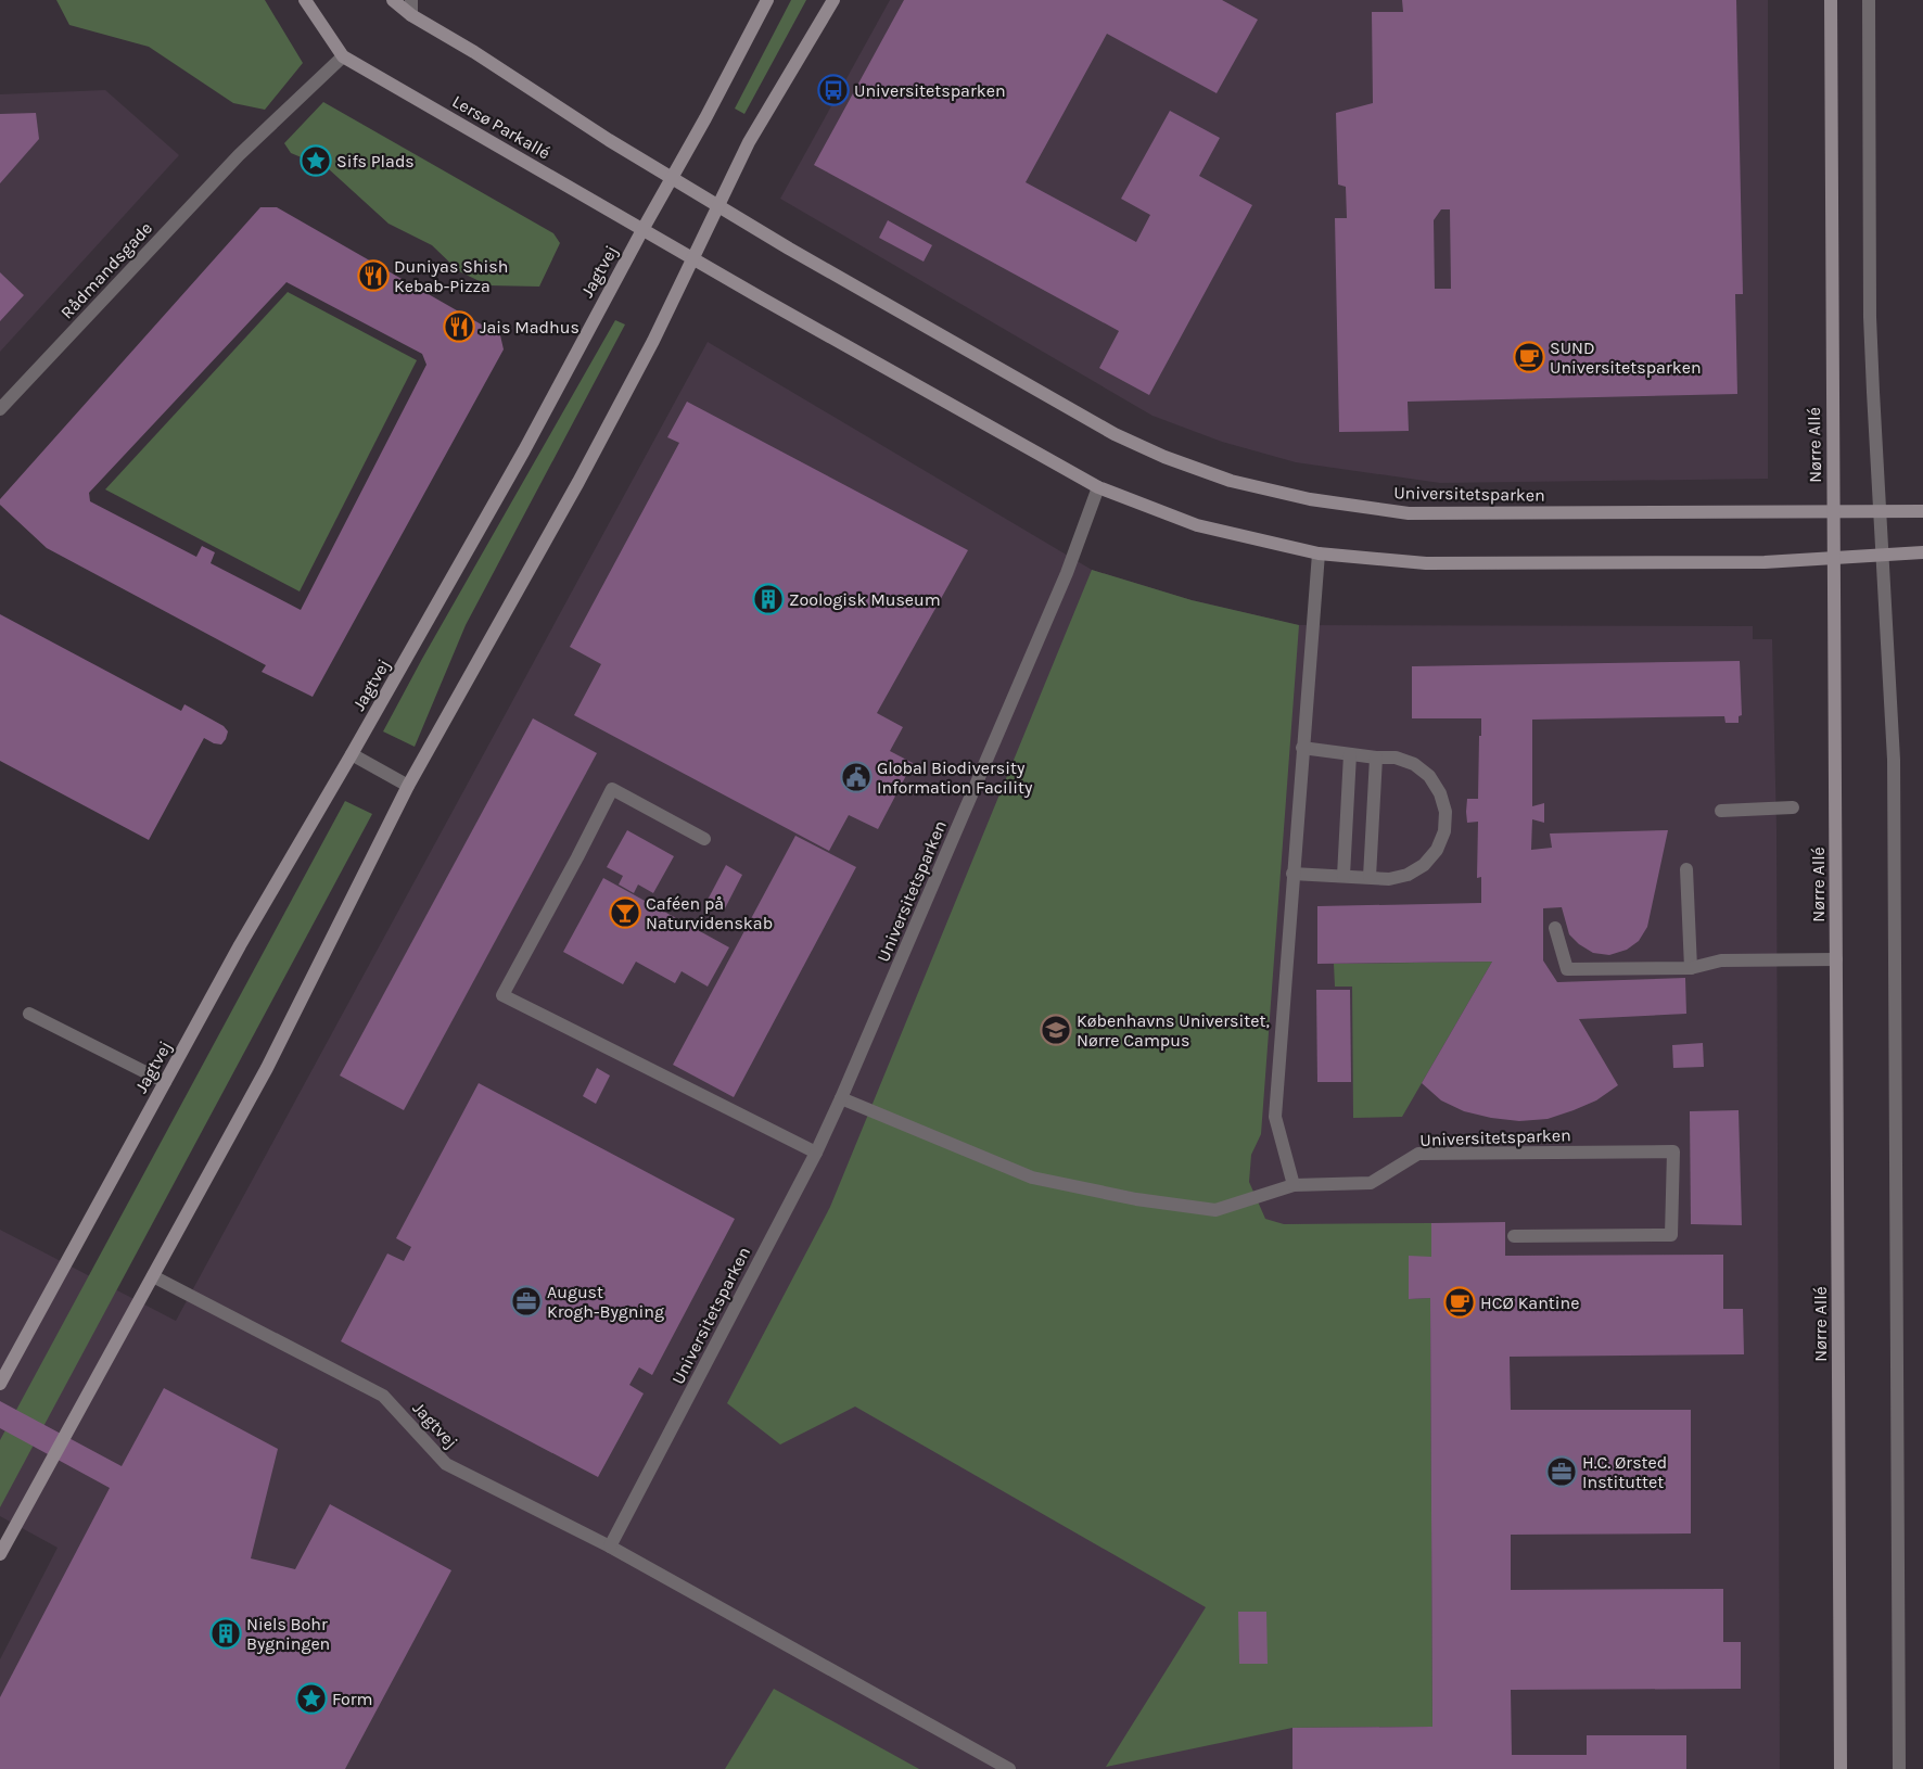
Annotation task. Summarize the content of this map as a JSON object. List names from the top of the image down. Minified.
{"streets":{"street":["Lersø Parkallé","Rådmandsgade","Jagtvej","Nørre Allé","Universitetsparken"]},"crossings":[["Lersø Parkallé","Rådmandsgade"],["Lersø Parkallé","Jagtvej"],["Jagtvej","Universitetsparken"],["Nørre Allé","Universitetsparken"]],"places":{"bus stop":["Universitetsparken"],"place":["Sifs Plads","Form"],"restaurant":["Duniyas Shish Kebab-Pizza","Jais Madhus"],"cafe":["SUND Universitetsparken","HCØ Kantine"],"building":["Zoologisk Museum","Niels Bohr Bygningen"],"public building":["Global Biodiversity Information Facility"],"bar":["Caféen på Naturvidenskab"],"school or university":["Københavns Universitet, Nørre Campus"],"office":["August Krogh-Bygning","H.C. Ørsted Instituttet"]}}
